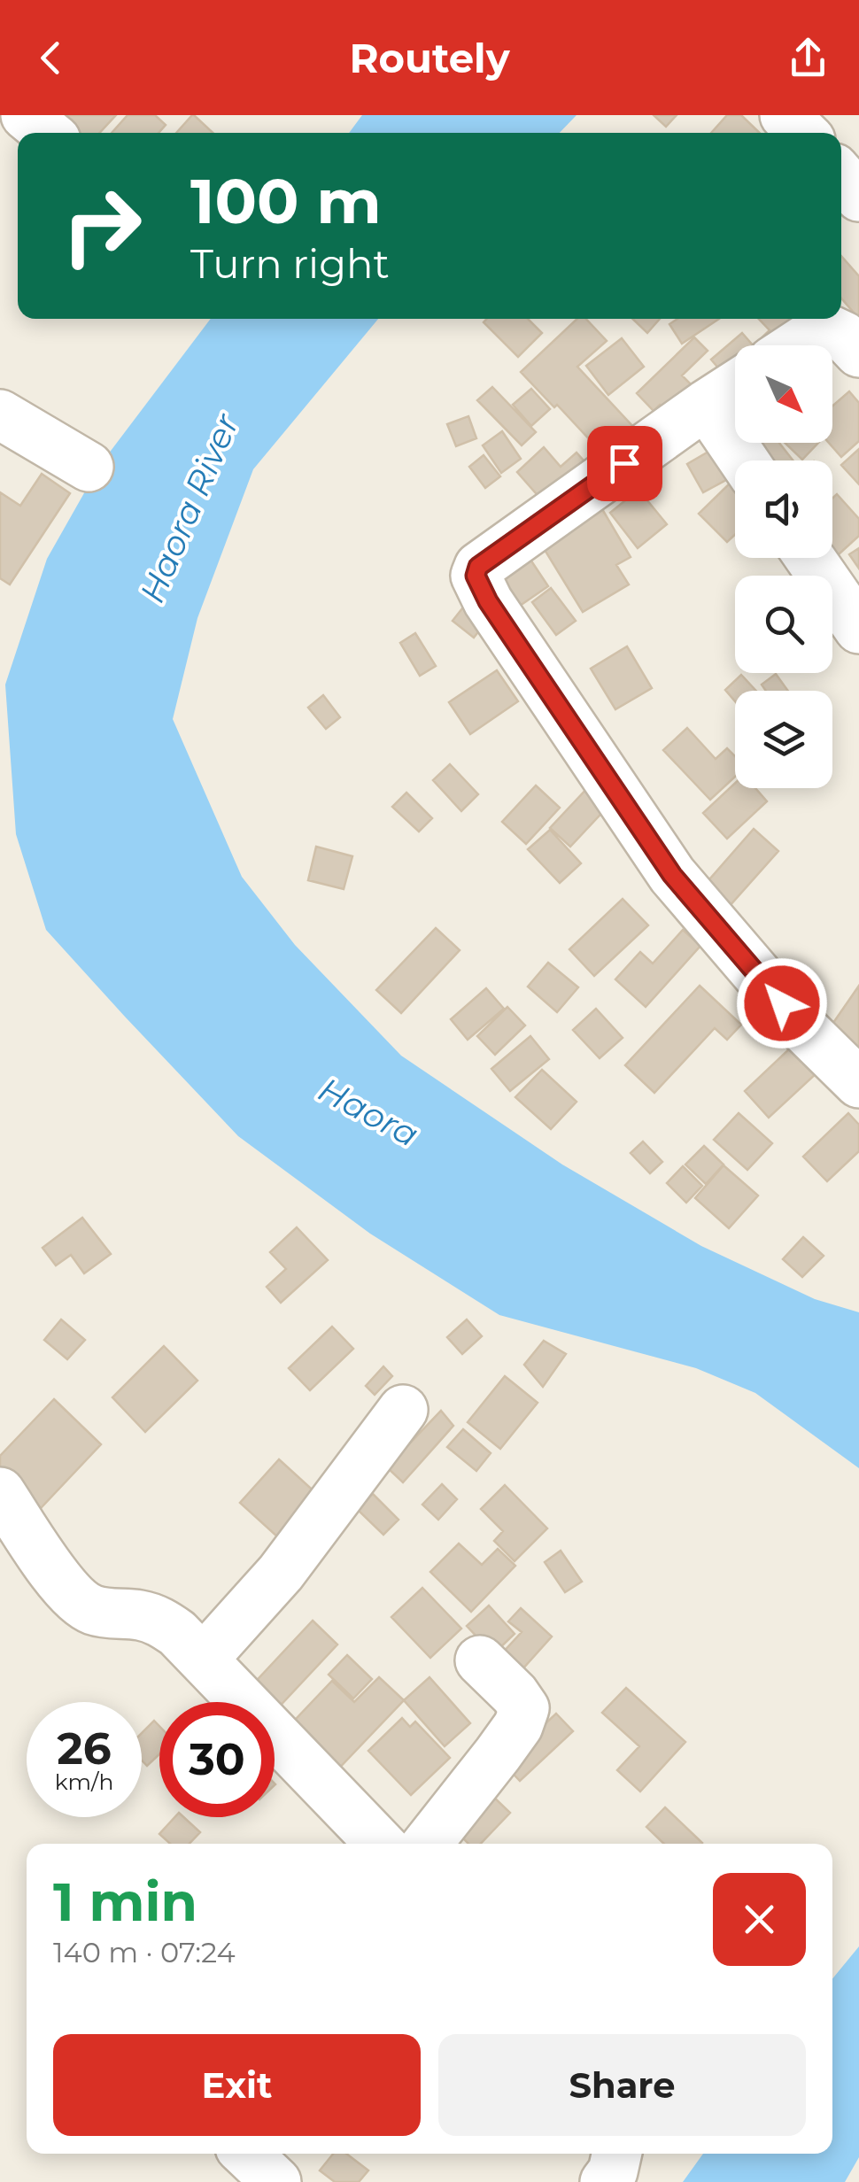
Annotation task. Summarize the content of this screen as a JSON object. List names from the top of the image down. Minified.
{"water":["Haora River","Haora"],"north":"bottom right","page":{"header":"Routely","turn":["100 m","Turn right"],"speed":"26 km/h","limit":"30","heading":["1 min","140 m · 07:24"],"buttons":["Exit","Share"]}}
